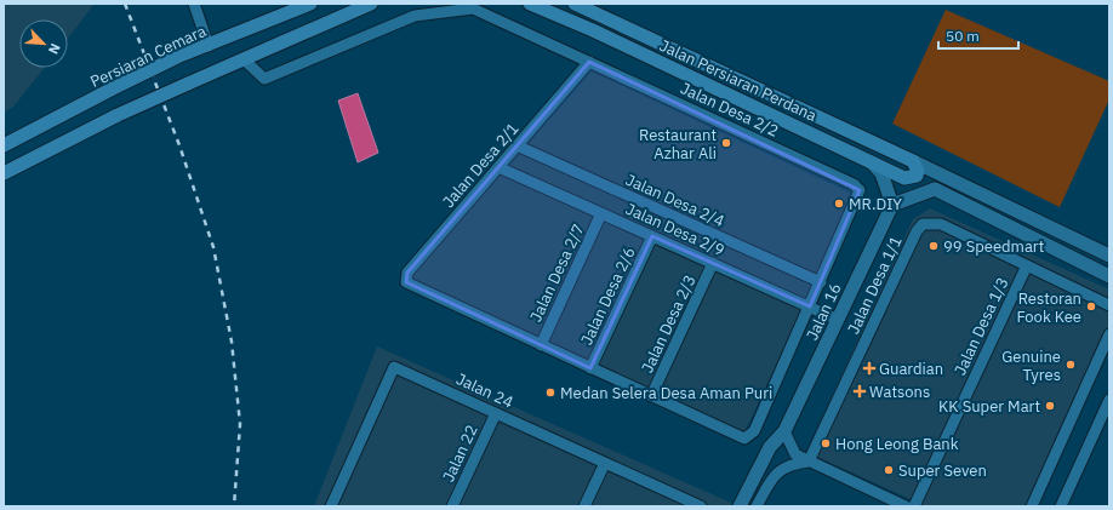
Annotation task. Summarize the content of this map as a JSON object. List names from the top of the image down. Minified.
{"streets":{"main road":["Persiaran Cemara","Jalan Persiaran Perdana"],"street":["Jalan Desa 2/2","Jalan Desa 2/1","Jalan Desa 2/4","Jalan Desa 2/9","Jalan Desa 2/7","Jalan Desa 1/1","Jalan Desa 2/6","Jalan 16","Jalan Desa 2/3","Jalan Desa 1/3","Jalan 24","Jalan 22"]},"crossings":[["Jalan Desa 2/2","Jalan Desa 2/1"],["Jalan Desa 2/2","Jalan Desa 2/4"],["Jalan Desa 2/2","Jalan Desa 2/9"],["Jalan Desa 2/1","Jalan Desa 2/4"],["Jalan Desa 2/1","Jalan Desa 2/9"],["Jalan Desa 2/1","Jalan Desa 2/7"],["Jalan Desa 2/9","Jalan Desa 2/7"],["Jalan Desa 2/9","Jalan Desa 2/6"],["Jalan Desa 2/9","Jalan 16"],["Jalan Desa 2/9","Jalan Desa 2/3"],["Jalan Desa 1/1","Jalan Desa 1/3"],["Jalan 24","Jalan 22"]],"places":{"other":["Restaurant Azhar Ali","MR.DIY","99 Speedmart","Restoran Fook Kee","Genuine Tyres","Medan Selera Desa Aman Puri","KK Super Mart","Hong Leong Bank","Super Seven"],"health":["Guardian","Watsons"]},"scale_bar":"50 m","north":"bottom right"}
